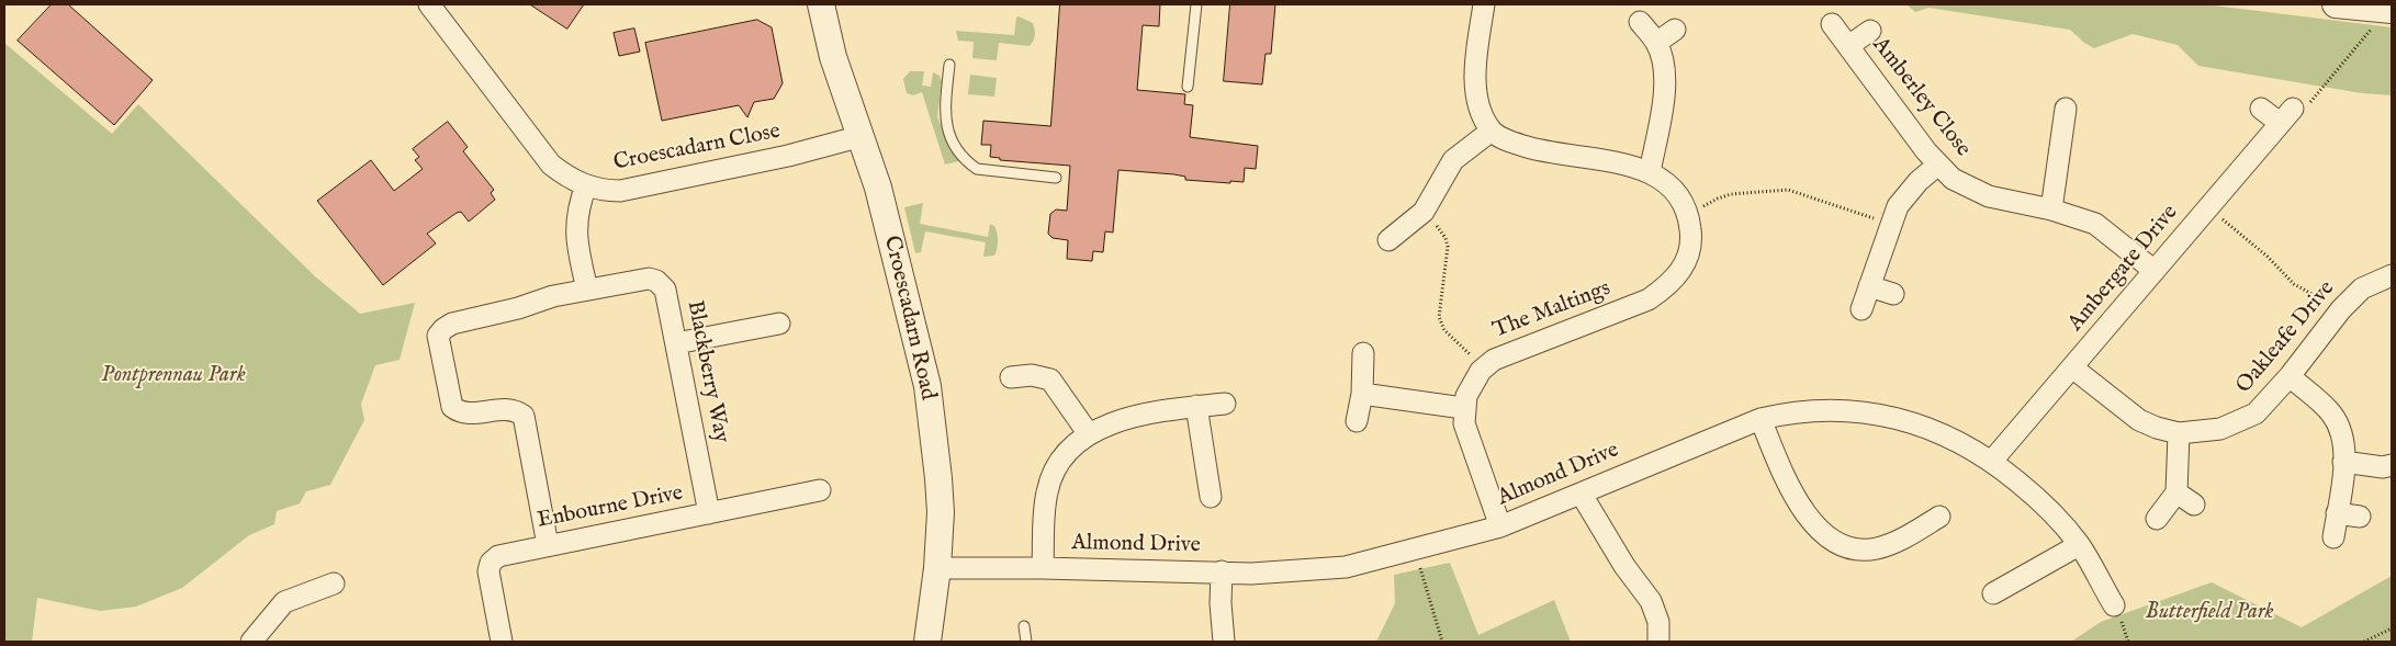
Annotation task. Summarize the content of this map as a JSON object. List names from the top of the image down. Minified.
{"streets":{"street":["Amberley Close","Croescadarn Close","Ambergate Drive","The Maltings","Croescadarn Road","Oakleafe Drive","Blackberry Way","Almond Drive","Enbourne Drive"]},"crossings":[["Amberley Close","Ambergate Drive"],["Croescadarn Close","Croescadarn Road"],["Ambergate Drive","Oakleafe Drive"],["Ambergate Drive","Almond Drive"],["The Maltings","Almond Drive"],["Croescadarn Road","Almond Drive"],["Blackberry Way","Enbourne Drive"]],"parks":["Pontprennau Park","Butterfield Park"]}
